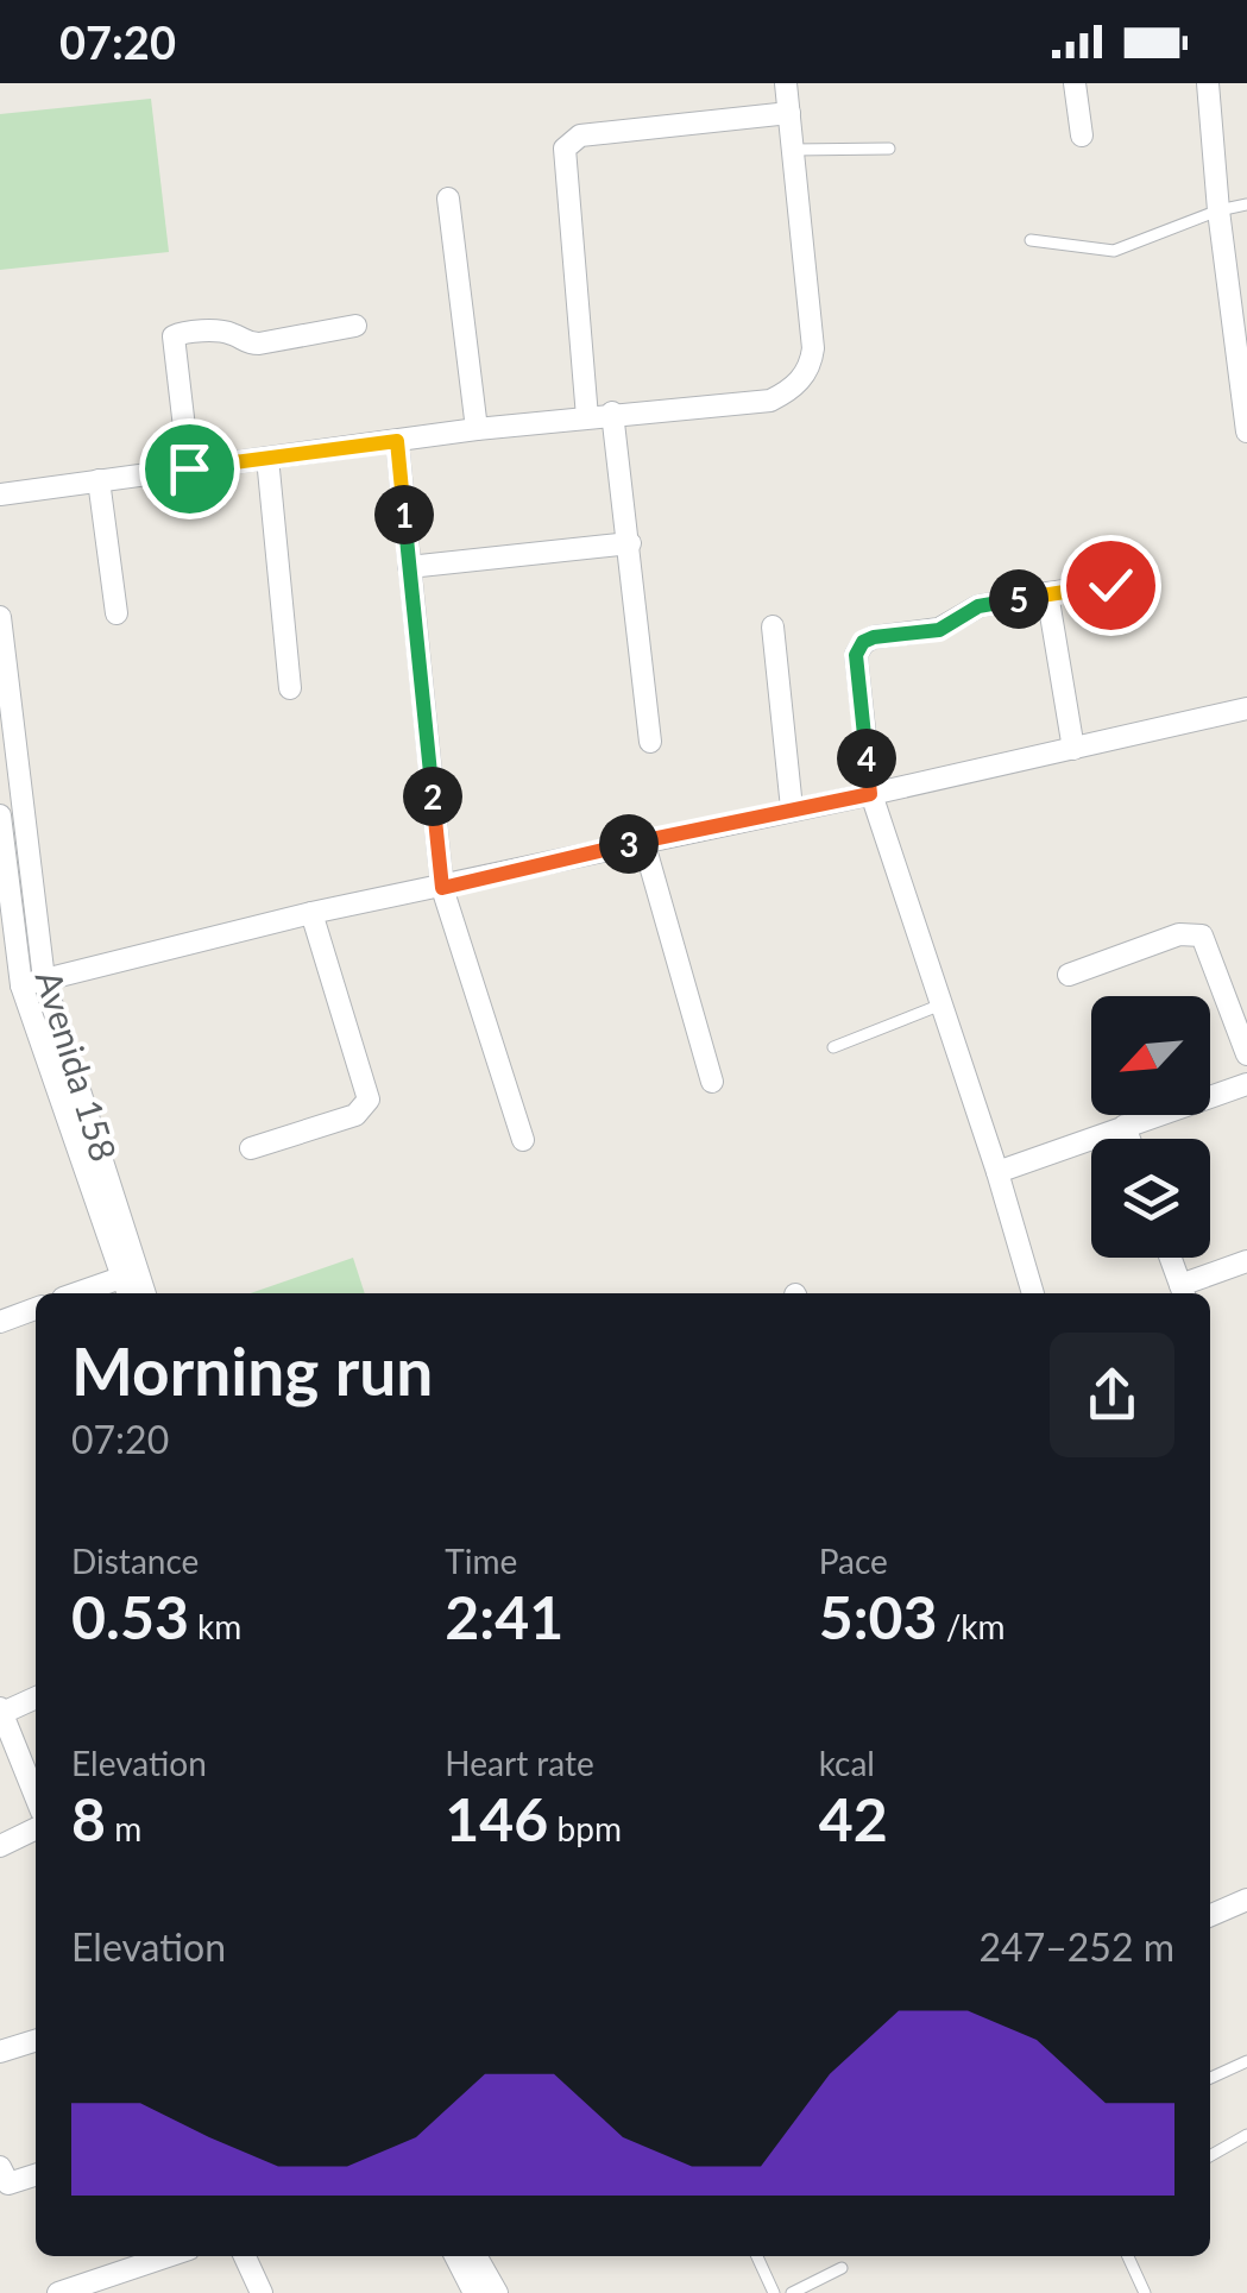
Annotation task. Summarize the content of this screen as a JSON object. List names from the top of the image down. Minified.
{"streets":{"street":["Avenida 158"]},"north":"bottom left","page":{"status":"07:20","pins":["1","5","4","2","3"],"heading":["Morning run","07:20"],"stats":[["Distance","0.53 km"],["Time","2:41"],["Pace","5:03 /km"],["Elevation","8 m"],["Heart rate","146 bpm"],["kcal","42"]],"chart":["Elevation","247–252 m"]}}
